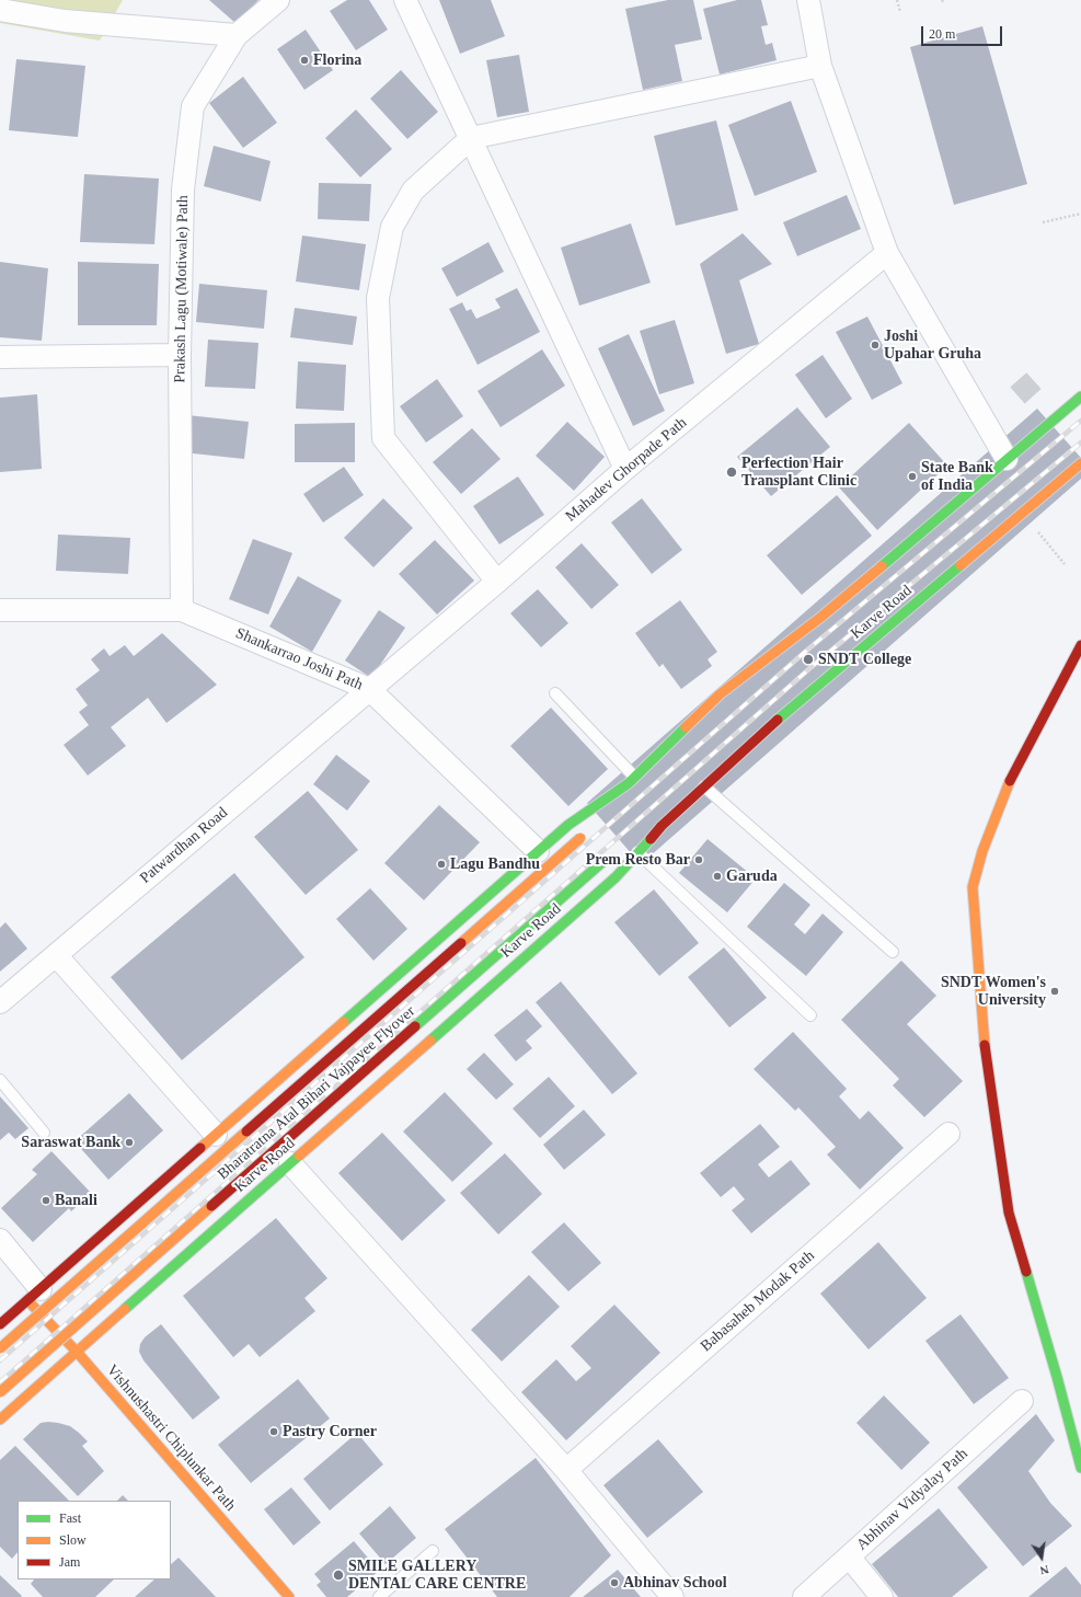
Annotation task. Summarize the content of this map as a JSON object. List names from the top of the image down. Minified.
{"streets":{"main road":["Karve Road","Bharatratna Atal Bihari Vajpayee Flyover","Vishnushastri Chiplunkar Path"],"street":["Prakash Lagu (Motiwale) Path","Mahadev Ghorpade Path","Shankarrao Joshi Path","Patwardhan Road","Babasaheb Modak Path","Abhinav Vidyalay Path"]},"crossings":[["Prakash Lagu (Motiwale) Path","Shankarrao Joshi Path"],["Mahadev Ghorpade Path","Shankarrao Joshi Path"],["Mahadev Ghorpade Path","Patwardhan Road"],["Karve Road","Vishnushastri Chiplunkar Path"],["Shankarrao Joshi Path","Patwardhan Road"]],"places":["Florina","Joshi Upahar Gruha","Perfection Hair Transplant Clinic","State Bank of India","SNDT College","Prem Resto Bar","Lagu Bandhu","Garuda","SNDT Women's University","Saraswat Bank","Banali","Pastry Corner","SMILE GALLERY DENTAL CARE CENTRE","Abhinav School"],"legend":["Fast","Slow","Jam"],"scale_bar":"20 m","north":"bottom"}
